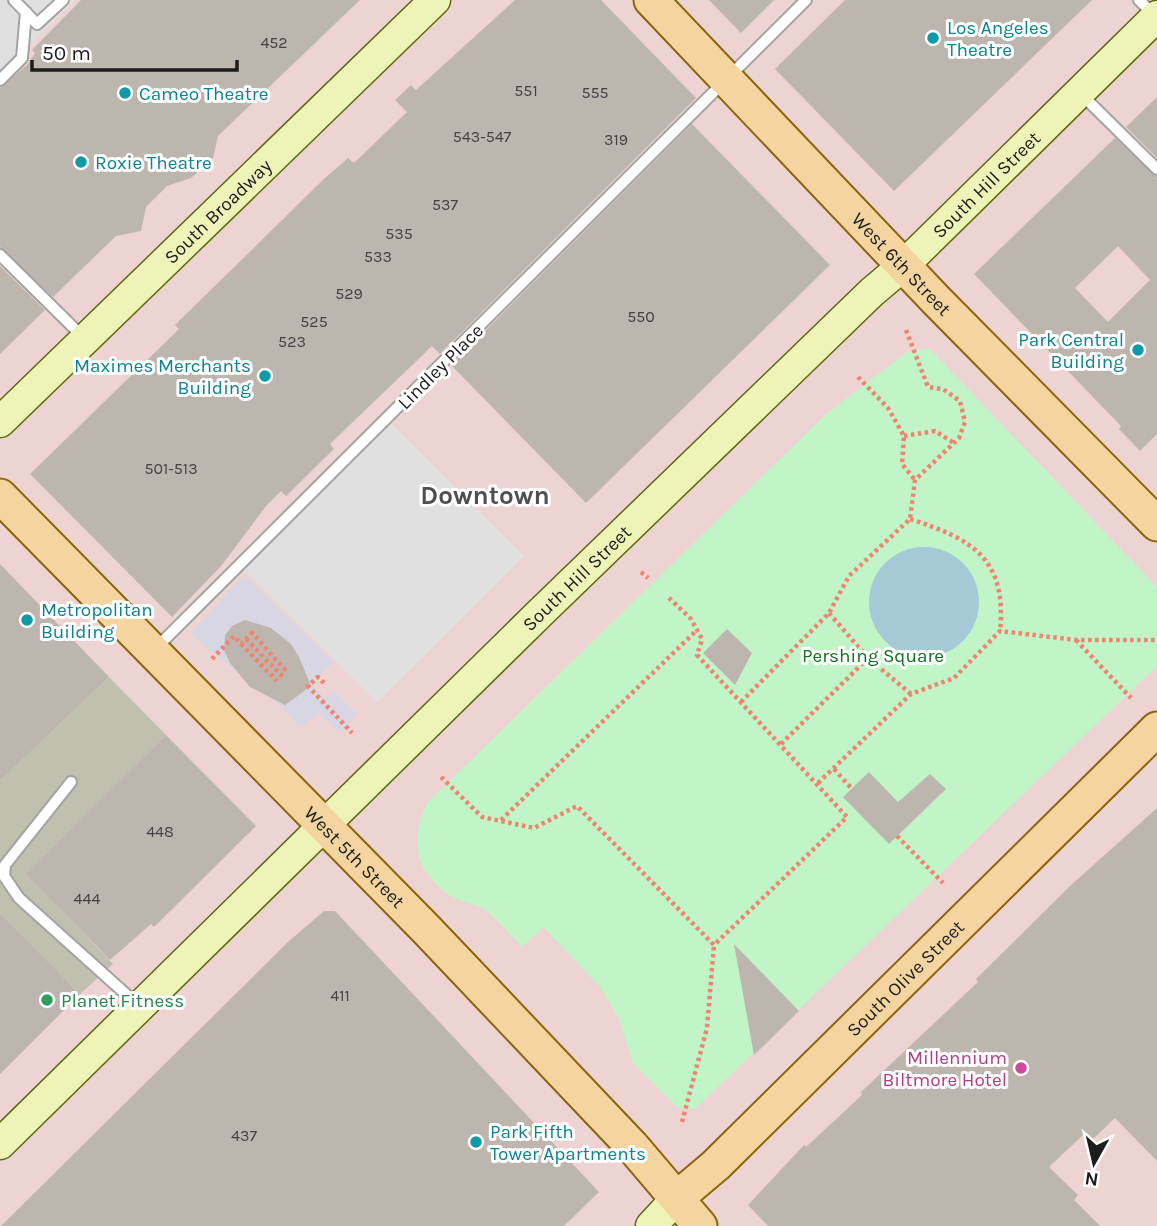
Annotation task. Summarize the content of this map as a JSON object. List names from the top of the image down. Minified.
{"streets":{"main road":["South Hill Street","South Broadway","West 6th Street","West 5th Street","South Olive Street"],"lane":["Lindley Place"]},"crossings":[["South Hill Street","West 6th Street"],["South Hill Street","West 5th Street"],["West 6th Street","Lindley Place"],["Lindley Place","West 5th Street"],["West 5th Street","South Olive Street"]],"districts":["Downtown"],"parks":["Pershing Square"],"places":["Los Angeles Theatre","Cameo Theatre","Roxie Theatre","Park Central Building","Maximes Merchants Building","Metropolitan Building","Planet Fitness","Millennium Biltmore Hotel","Park Fifth Tower Apartments"],"house_numbers":["452","551","555","543-547","319","537","535","533","529","550","525","523","501-513","448","444","411","437"],"scale_bar":"50 m","north":"bottom"}
